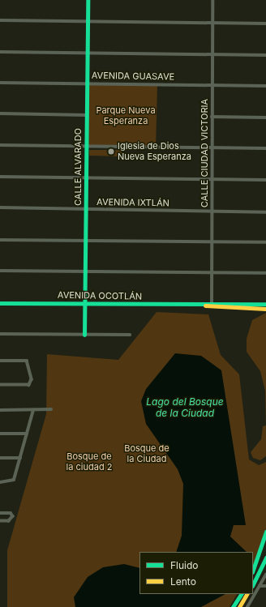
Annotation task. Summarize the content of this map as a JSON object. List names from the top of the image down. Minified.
{"streets":{"main road":["CALLE ALVARADO","AVENIDA OCOTLÁN"],"street":["AVENIDA GUASAVE","CALLE CIUDAD VICTORIA","AVENIDA IXTLÁN"]},"crossings":[["AVENIDA GUASAVE","CALLE CIUDAD VICTORIA"],["AVENIDA GUASAVE","CALLE ALVARADO"],["CALLE CIUDAD VICTORIA","AVENIDA IXTLÁN"],["CALLE CIUDAD VICTORIA","AVENIDA OCOTLÁN"],["CALLE ALVARADO","AVENIDA IXTLÁN"],["CALLE ALVARADO","AVENIDA OCOTLÁN"]],"water":["Lago del Bosque de la Ciudad"],"parks":["Parque Nueva Esperanza","Bosque de la Ciudad","Bosque de la ciudad 2"],"places":["Iglesia de Dios Nueva Esperanza"],"legend":["Fluido","Lento"]}
